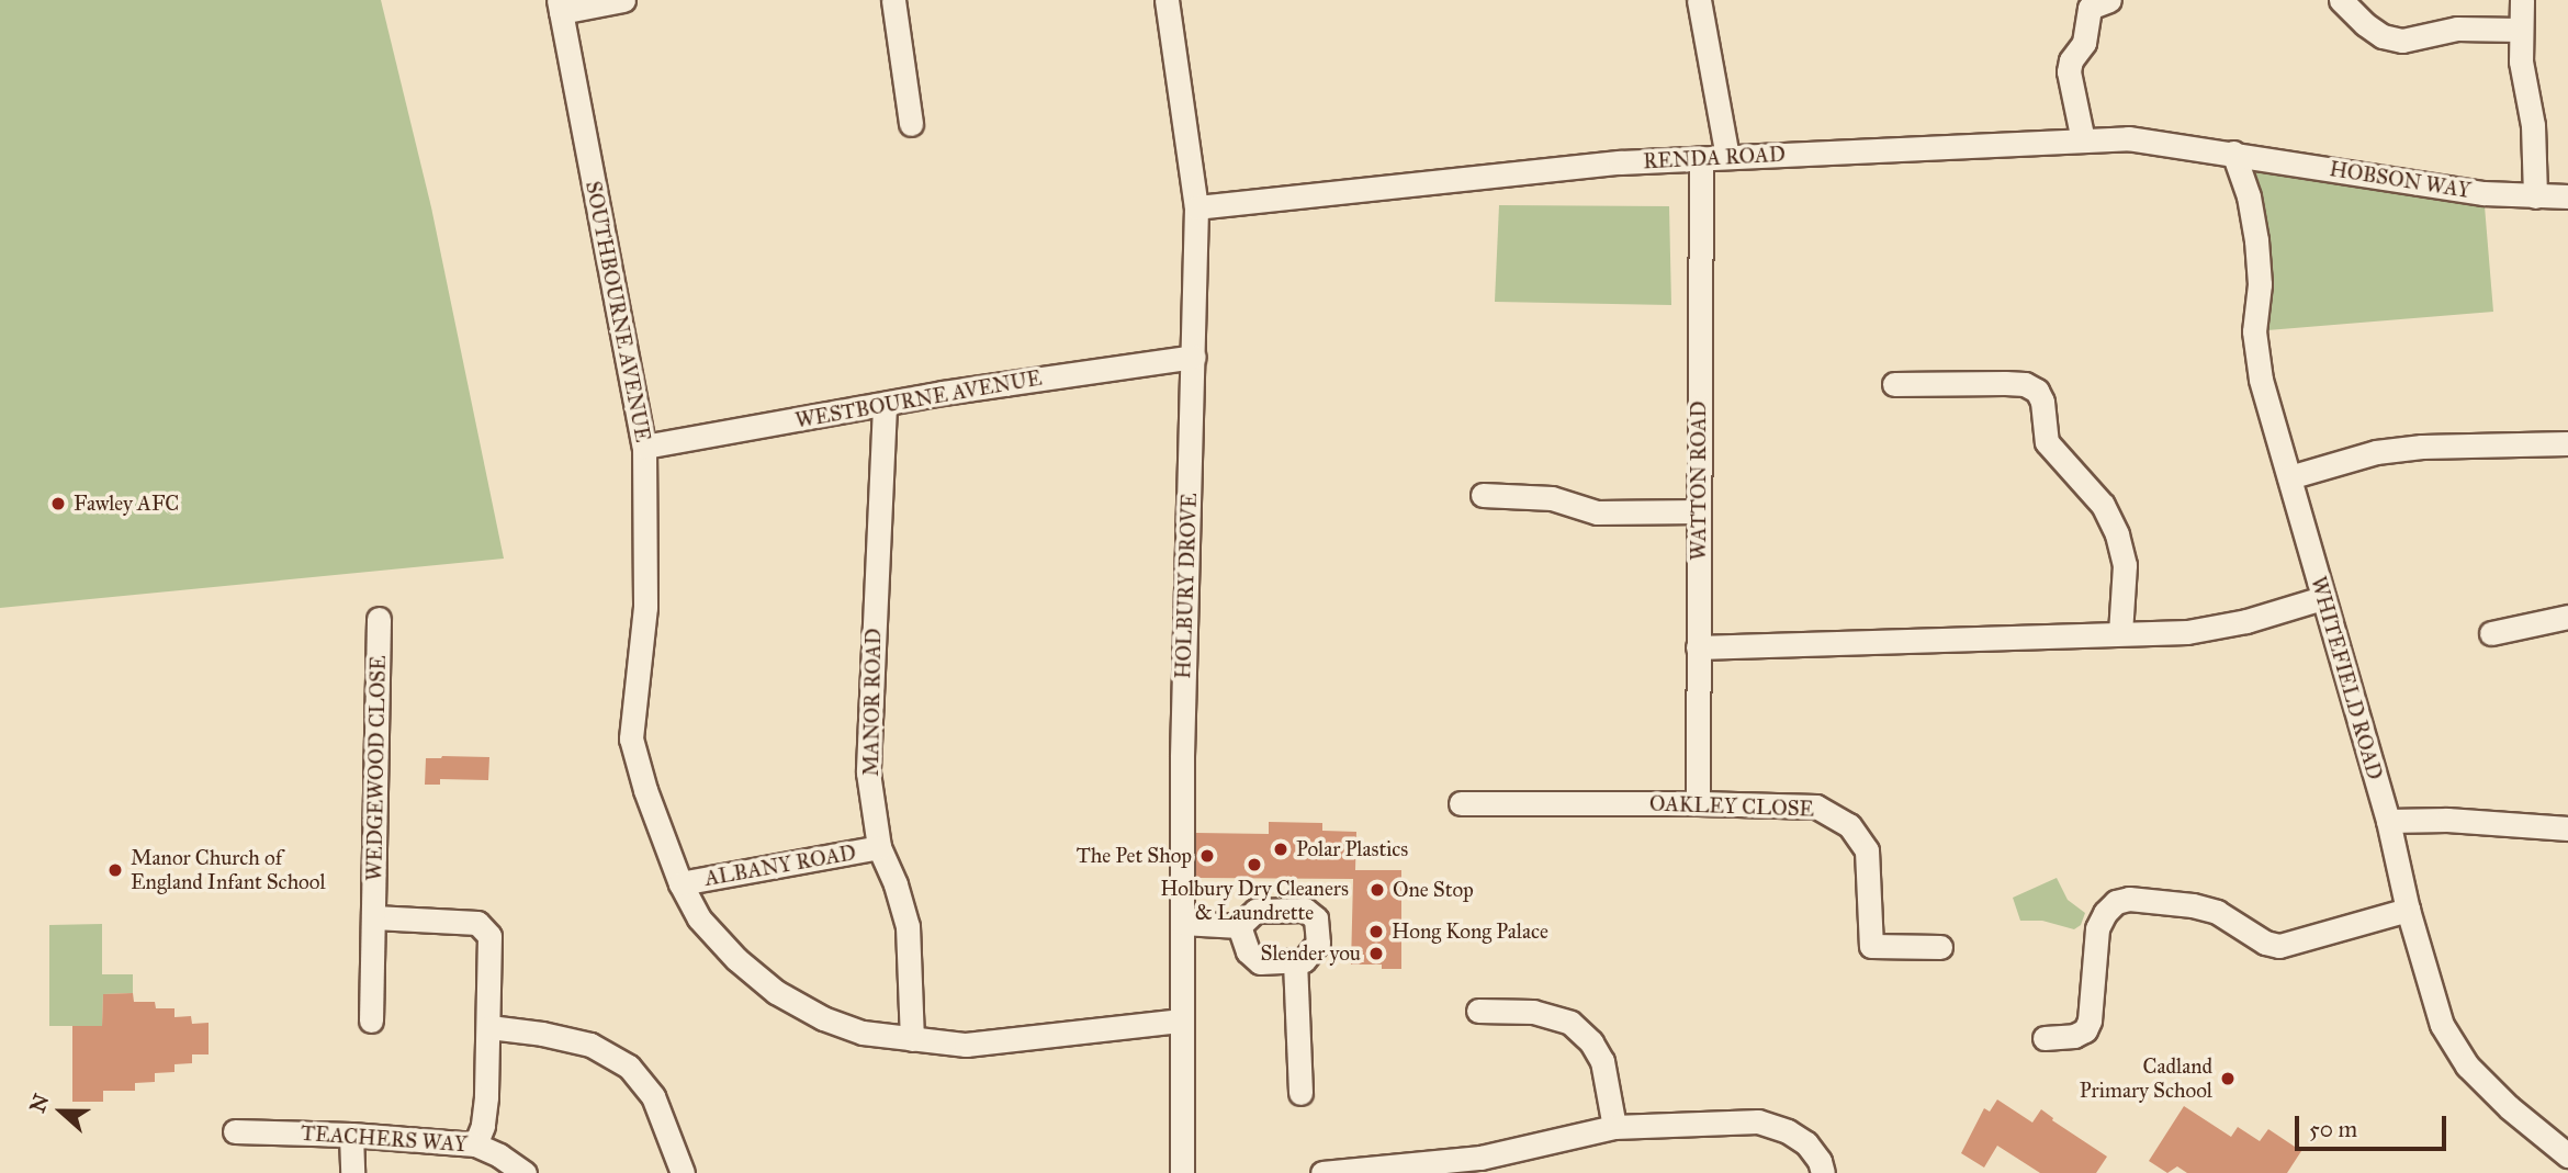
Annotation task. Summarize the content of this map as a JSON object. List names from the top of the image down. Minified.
{"streets":{"street":["RENDA ROAD","HOBSON WAY","SOUTHBOURNE AVENUE","WESTBOURNE AVENUE","WATTON ROAD","HOLBURY DROVE","WHITEFIELD ROAD","MANOR ROAD","WEDGEWOOD CLOSE","OAKLEY CLOSE","ALBANY ROAD","TEACHERS WAY"]},"crossings":[["RENDA ROAD","HOBSON WAY"],["RENDA ROAD","WATTON ROAD"],["RENDA ROAD","HOLBURY DROVE"],["RENDA ROAD","WHITEFIELD ROAD"],["HOBSON WAY","WHITEFIELD ROAD"],["SOUTHBOURNE AVENUE","WESTBOURNE AVENUE"],["SOUTHBOURNE AVENUE","HOLBURY DROVE"],["SOUTHBOURNE AVENUE","MANOR ROAD"],["SOUTHBOURNE AVENUE","ALBANY ROAD"],["WESTBOURNE AVENUE","HOLBURY DROVE"],["WESTBOURNE AVENUE","MANOR ROAD"],["WATTON ROAD","OAKLEY CLOSE"],["MANOR ROAD","ALBANY ROAD"]],"places":["Fawley AFC","Polar Plastics","The Pet Shop","Holbury Dry Cleaners & Laundrette","Manor Church of England Infant School","One Stop","Hong Kong Palace","Slender you","Cadland Primary School"],"scale_bar":"50 m","north":"left"}
